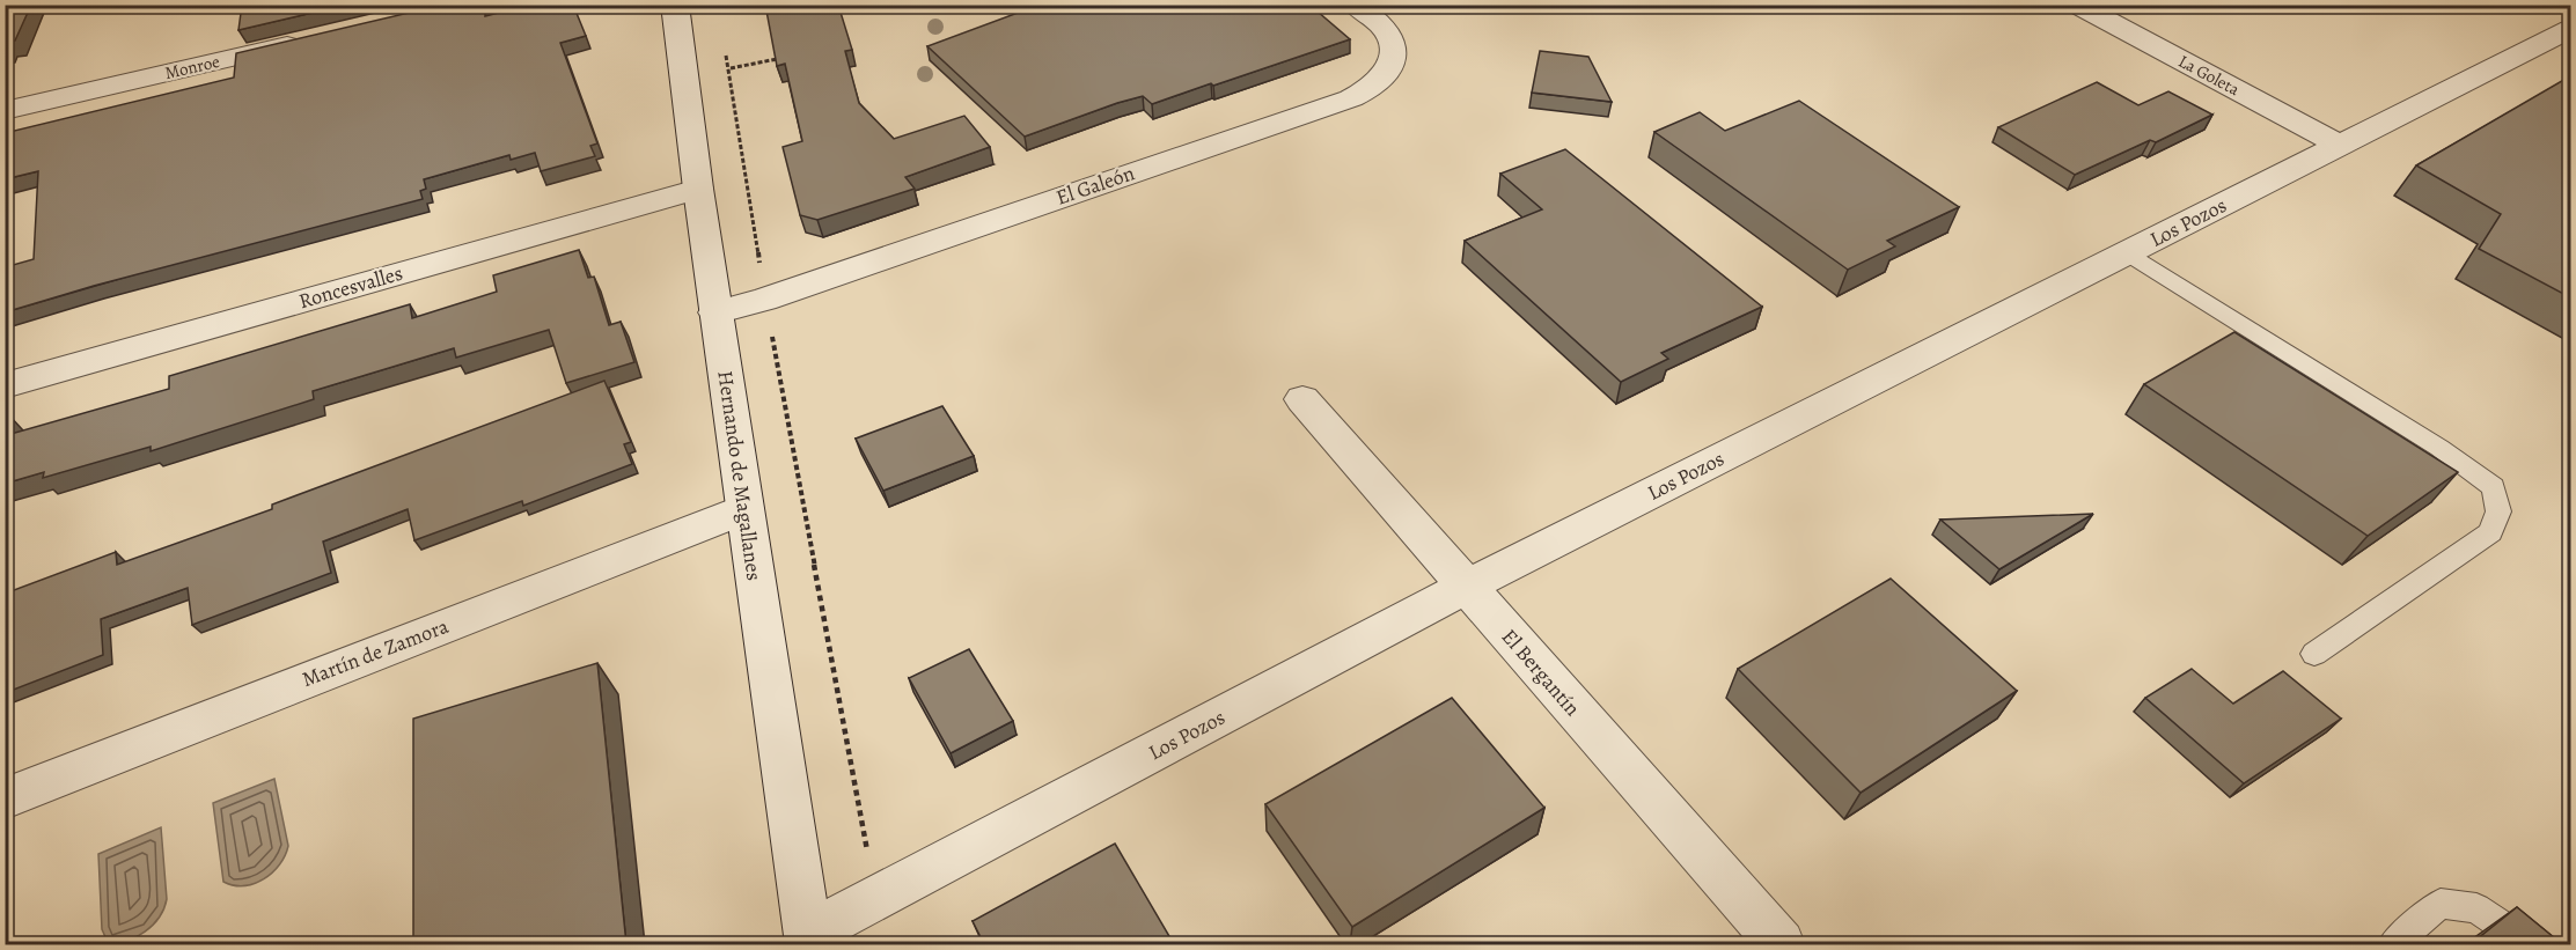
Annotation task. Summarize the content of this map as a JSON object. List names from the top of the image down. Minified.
{"streets":{"street":["Monroe","La Goleta","El Galeón","Los Pozos","Roncesvalles","Hernando de Magallanes","Martín de Zamora","El Bergantín"]},"crossings":[["La Goleta","Los Pozos"],["El Galeón","Hernando de Magallanes"],["Los Pozos","Hernando de Magallanes"],["Los Pozos","El Bergantín"],["Roncesvalles","Hernando de Magallanes"],["Hernando de Magallanes","Martín de Zamora"]]}
